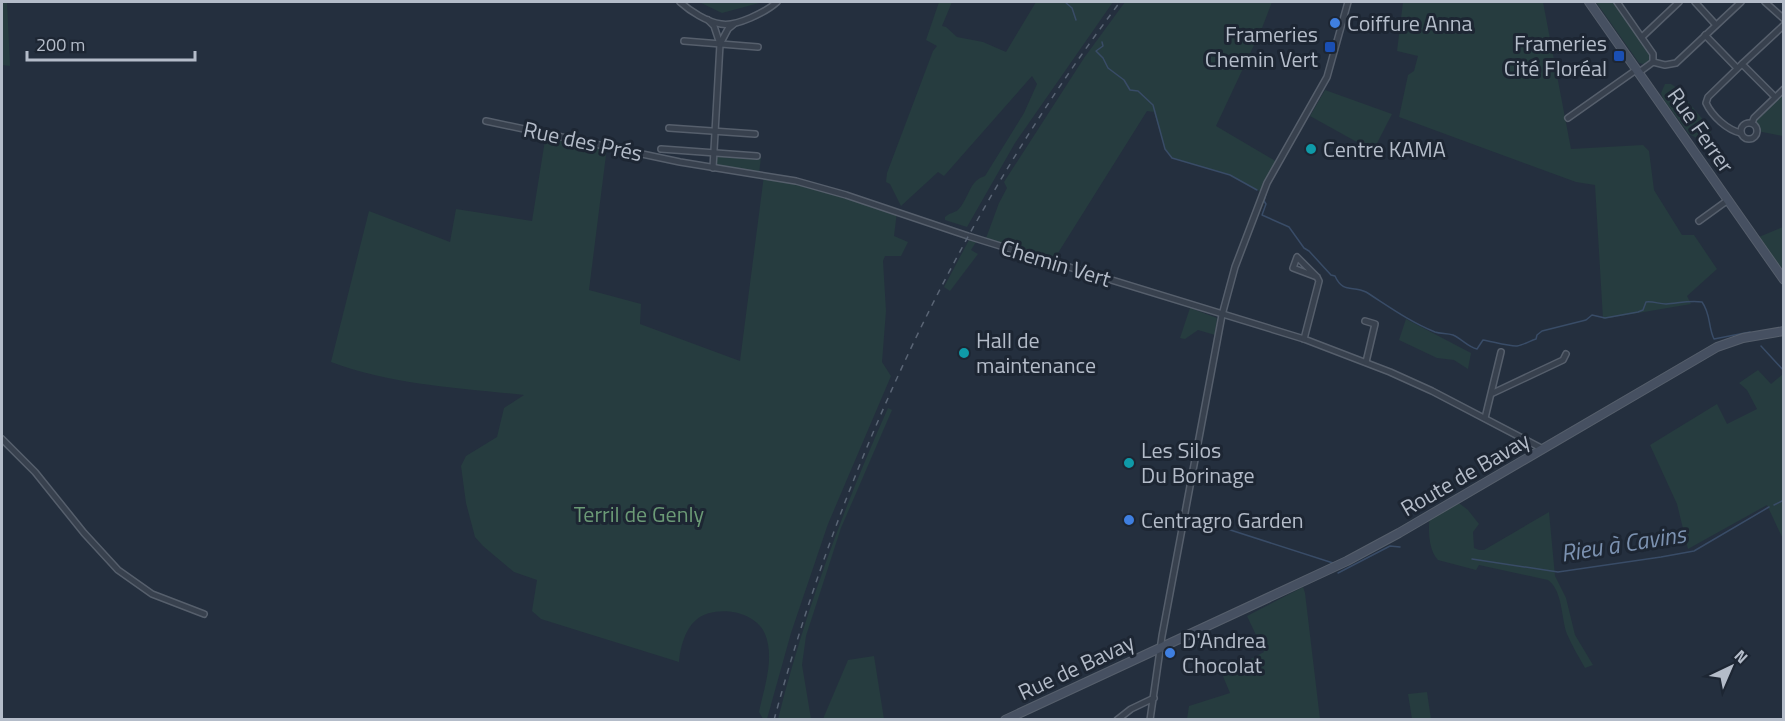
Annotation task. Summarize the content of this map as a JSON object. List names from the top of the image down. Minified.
{"streets":{"main road":["Rue Ferrer","Route de Bavay","Rue de Bavay"],"street":["Rue des Prés","Chemin Vert"]},"crossings":[["Rue des Prés","Chemin Vert"],["Chemin Vert","Route de Bavay"],["Route de Bavay","Rue de Bavay"]],"water":["Rieu à Cavins"],"parks":["Terril de Genly"],"places":{"other":["Coiffure Anna","Centre KAMA","Hall de maintenance","Les Silos Du Borinage","Centragro Garden","D'Andrea Chocolat"],"transit":["Frameries Chemin Vert","Frameries Cité Floréal"]},"scale_bar":"200 m","north":"top right"}
